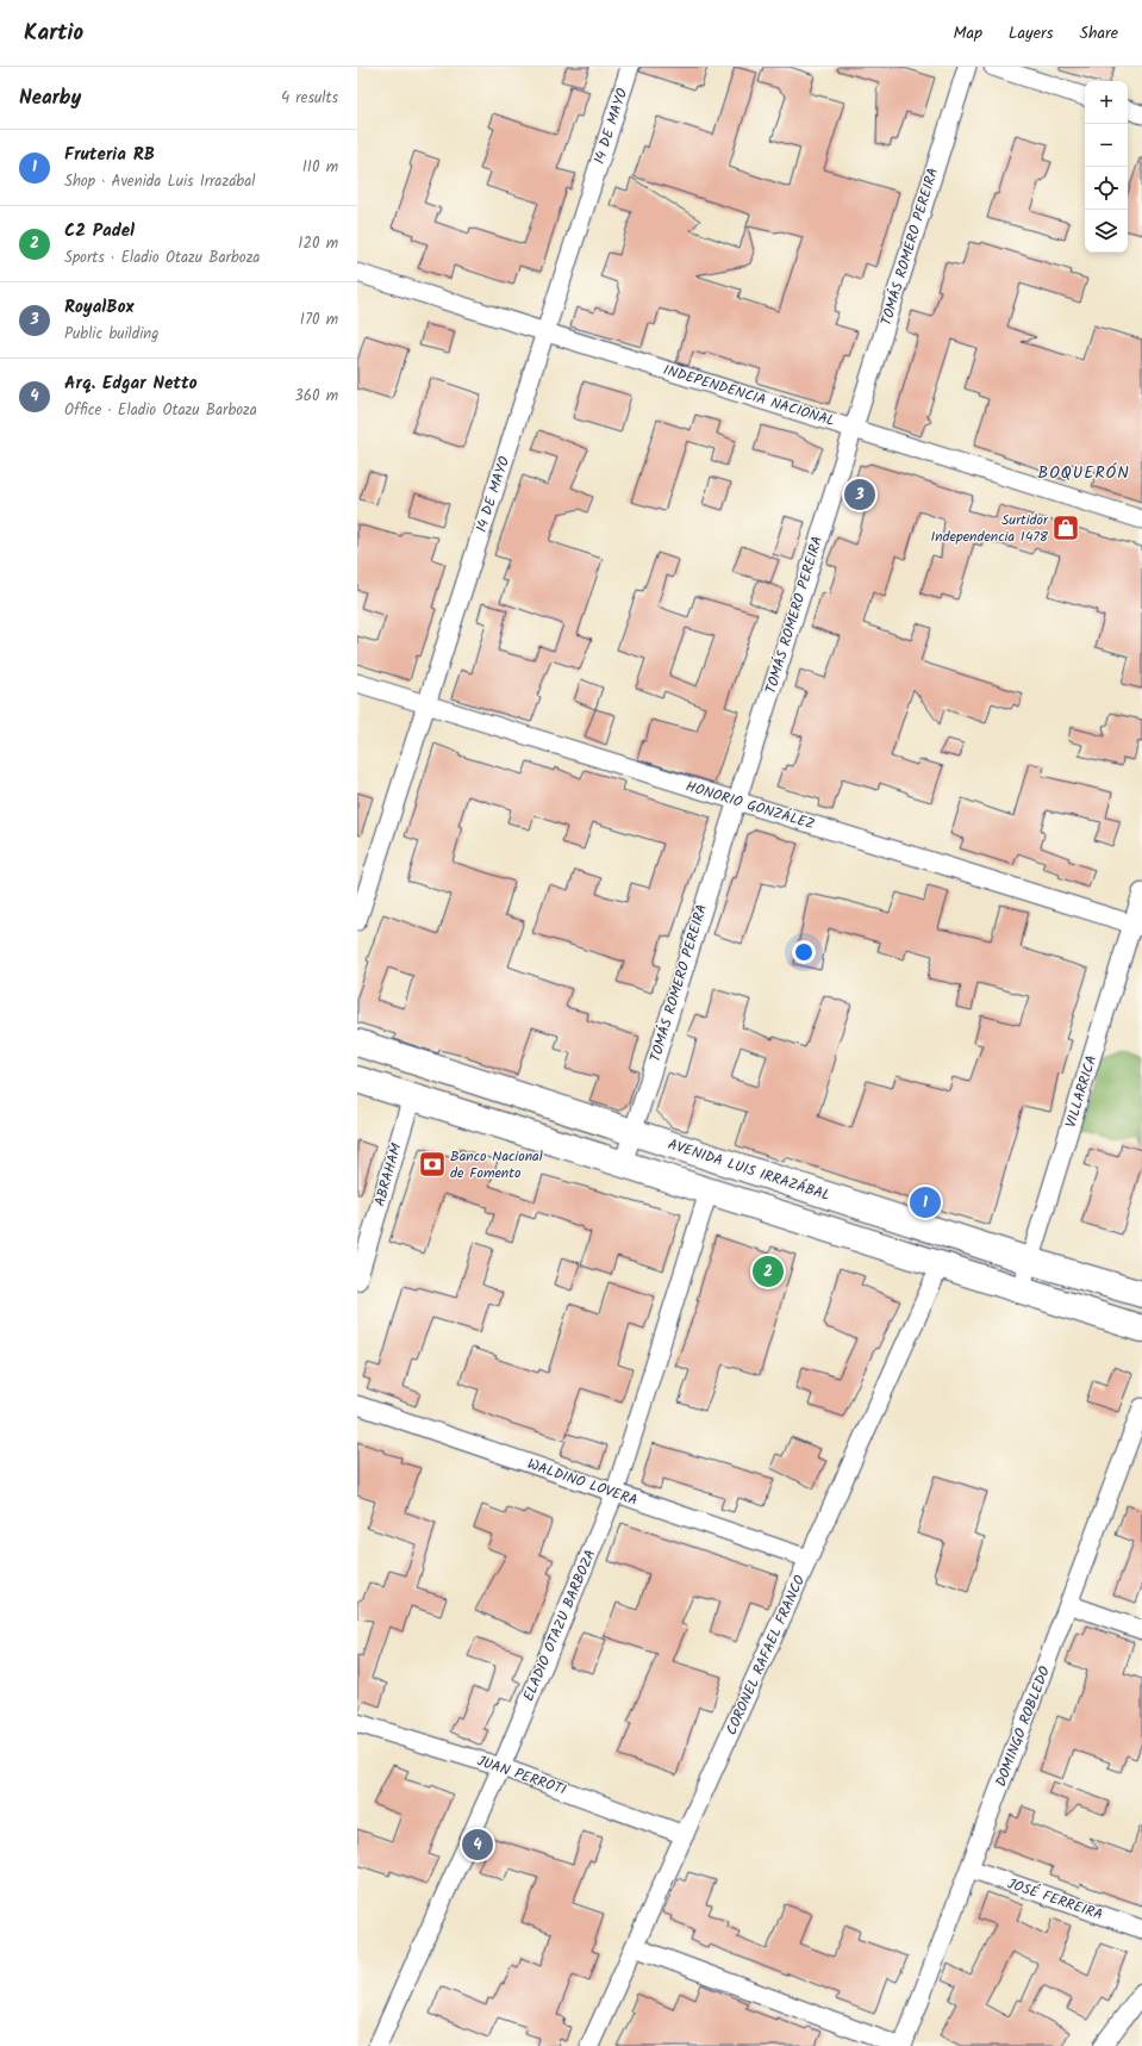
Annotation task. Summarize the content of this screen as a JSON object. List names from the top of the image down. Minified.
{"streets":{"highway":["AVENIDA LUIS IRRAZÁBAL"],"street":["14 DE MAYO","TOMÁS ROMERO PEREIRA","INDEPENDENCIA NACIONAL","HONORIO GONZÁLEZ","VILLARRICA","ABRAHAM","WALDINO LOVERA","ELADIO OTAZU BARBOZA","CORONEL RAFAEL FRANCO","DOMINGO ROBLEDO","JUAN PERROTI","JOSÉ FERREIRA"]},"crossings":[["14 DE MAYO","INDEPENDENCIA NACIONAL"],["14 DE MAYO","HONORIO GONZÁLEZ"],["TOMÁS ROMERO PEREIRA","INDEPENDENCIA NACIONAL"],["TOMÁS ROMERO PEREIRA","HONORIO GONZÁLEZ"],["TOMÁS ROMERO PEREIRA","AVENIDA LUIS IRRAZÁBAL"],["HONORIO GONZÁLEZ","VILLARRICA"],["VILLARRICA","AVENIDA LUIS IRRAZÁBAL"],["WALDINO LOVERA","ELADIO OTAZU BARBOZA"],["WALDINO LOVERA","CORONEL RAFAEL FRANCO"],["ELADIO OTAZU BARBOZA","JUAN PERROTI"],["CORONEL RAFAEL FRANCO","JUAN PERROTI"],["DOMINGO ROBLEDO","JOSÉ FERREIRA"]],"districts":["BOQUERÓN"],"places":{"shop":["Surtidor Independencia 1478"],"bank":["Banco Nacional de Fomento"]},"page":{"header":"Kartio","nav":["Map","Layers","Share"],"heading":["Nearby","4 results"],"map_buttons":["+","−"],"list":[{"mark":"1","name":"Fruteria RB","note":"Shop · Avenida Luis Irrazábal","value":"110 m"},{"mark":"2","name":"C2 Padel","note":"Sports · Eladio Otazu Barboza","value":"120 m"},{"mark":"3","name":"RoyalBox","note":"Public building","value":"170 m"},{"mark":"4","name":"Arq. Edgar Netto","note":"Office · Eladio Otazu Barboza","value":"360 m"}],"pins":["3","1","2","4"]}}
